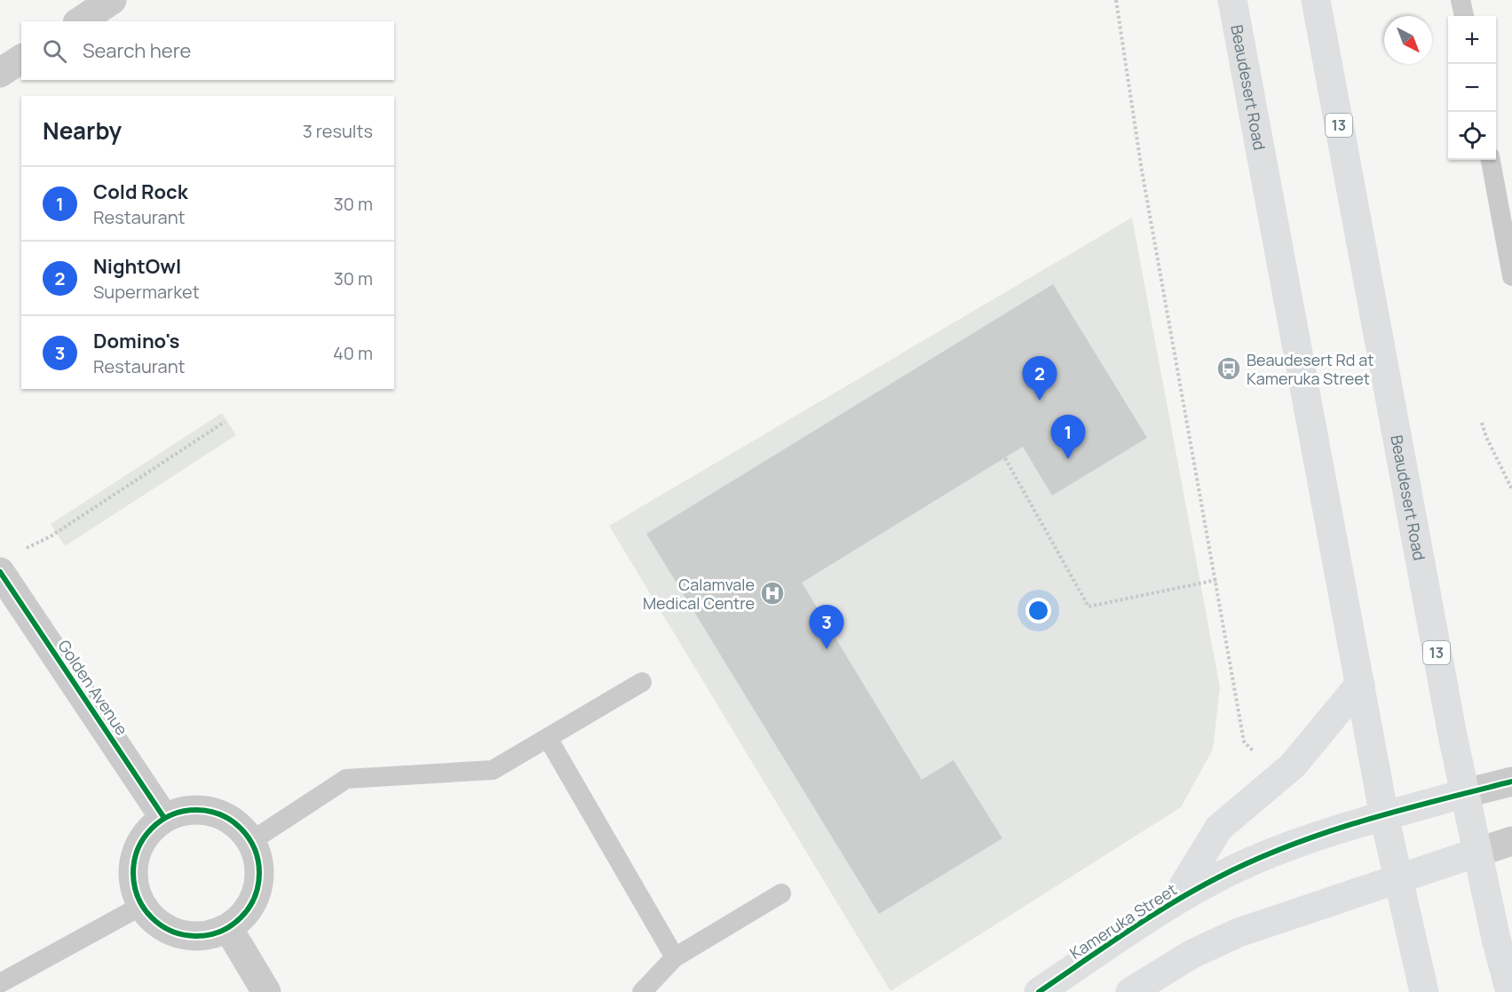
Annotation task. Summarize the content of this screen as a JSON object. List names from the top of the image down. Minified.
{"streets":{"main road":["Beaudesert Road","13","Kameruka Street"],"street":["Golden Avenue"]},"crossings":[["Beaudesert Road","Kameruka Street"]],"places":{"bus stop":["Beaudesert Rd at Kameruka Street"],"hospital":["Calamvale Medical Centre"]},"north":"bottom right","page":{"map_buttons":["+","−"],"search":"Search here","heading":["Nearby","3 results"],"list":[{"mark":"1","name":"Cold Rock","note":"Restaurant","value":"30 m"},{"mark":"2","name":"NightOwl","note":"Supermarket","value":"30 m"},{"mark":"3","name":"Domino's","note":"Restaurant","value":"40 m"}],"pins":["2","1","3"]}}
